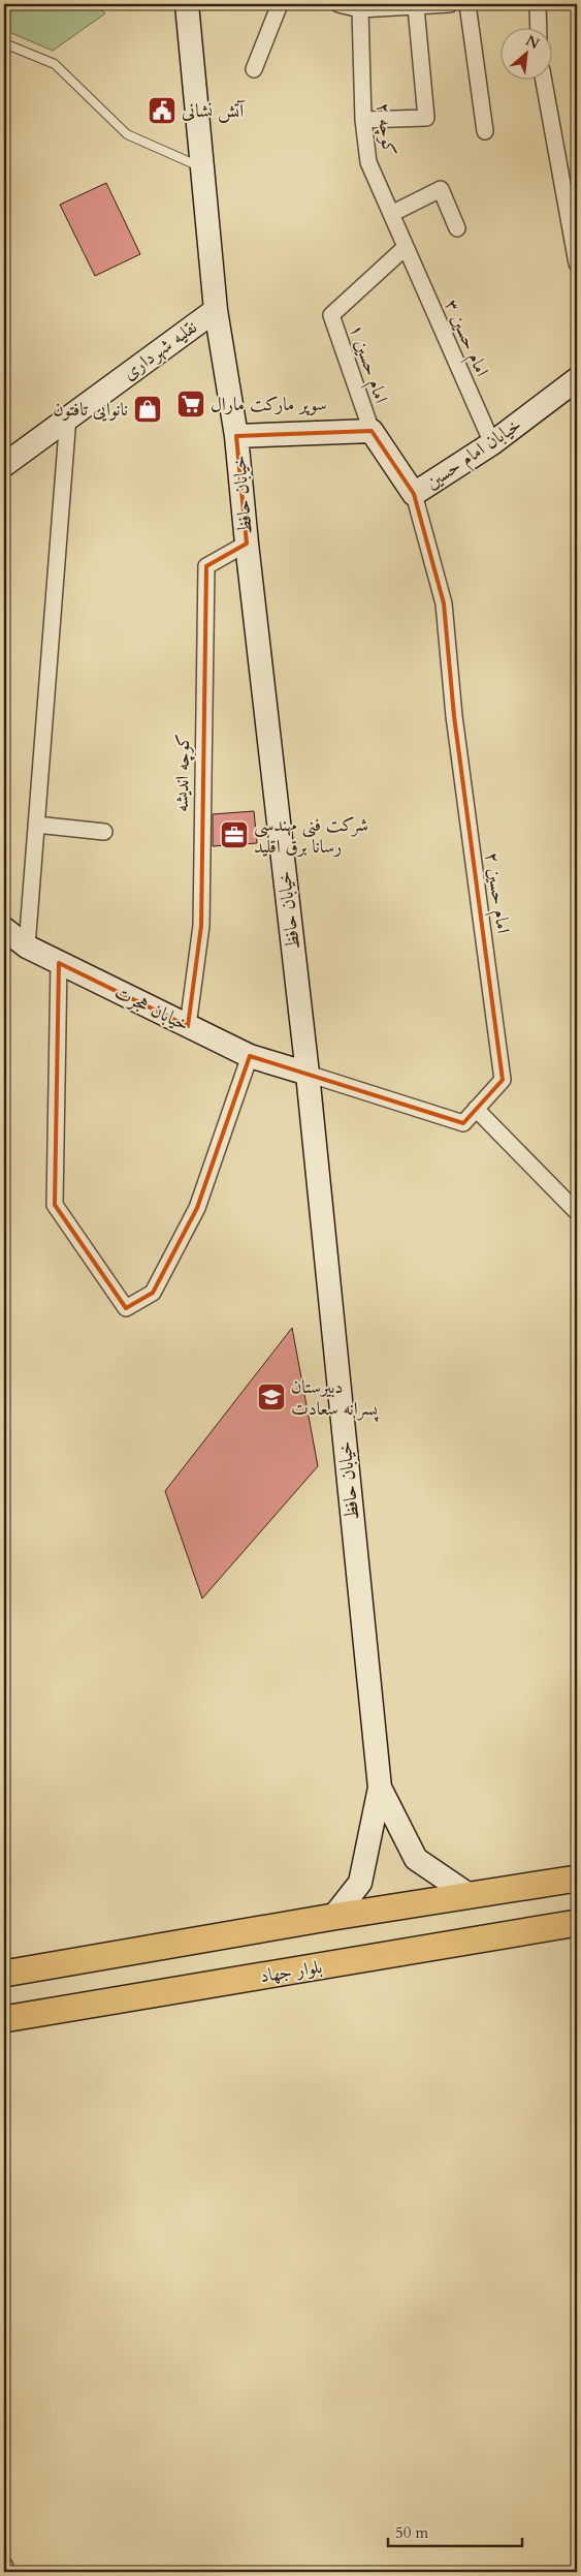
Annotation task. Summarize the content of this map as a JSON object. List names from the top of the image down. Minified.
{"streets":{"main road":["نقلیه شهرداری","خیابان امام حسین","خیابان حافظ","خیابان هجرت","بلوار جهاد"],"street":["کوچه ۲","امام حسین ۳","امام حسین ۱","کوچه اندیشه","امام حسین ۲"]},"crossings":[["کوچه ۲","امام حسین ۳"],["کوچه ۲","امام حسین ۱"],["امام حسین ۳","امام حسین ۱"],["امام حسین ۳","خیابان امام حسین"],["نقلیه شهرداری","خیابان حافظ"],["امام حسین ۱","خیابان امام حسین"],["خیابان امام حسین","امام حسین ۲"],["خیابان حافظ","کوچه اندیشه"],["خیابان حافظ","امام حسین ۲"],["خیابان حافظ","خیابان هجرت"],["کوچه اندیشه","خیابان هجرت"],["امام حسین ۲","خیابان هجرت"]],"places":{"public building":["آتش نشانی"],"supermarket":["سوپر مارکت مارال"],"shop":["نانوایی تافتون"],"office":["شرکت فنی مهندسی رسانا برق اقلید"],"school or university":["دبیرستان پسرانه سعادت"]},"scale_bar":"50 m","north":"top right"}
